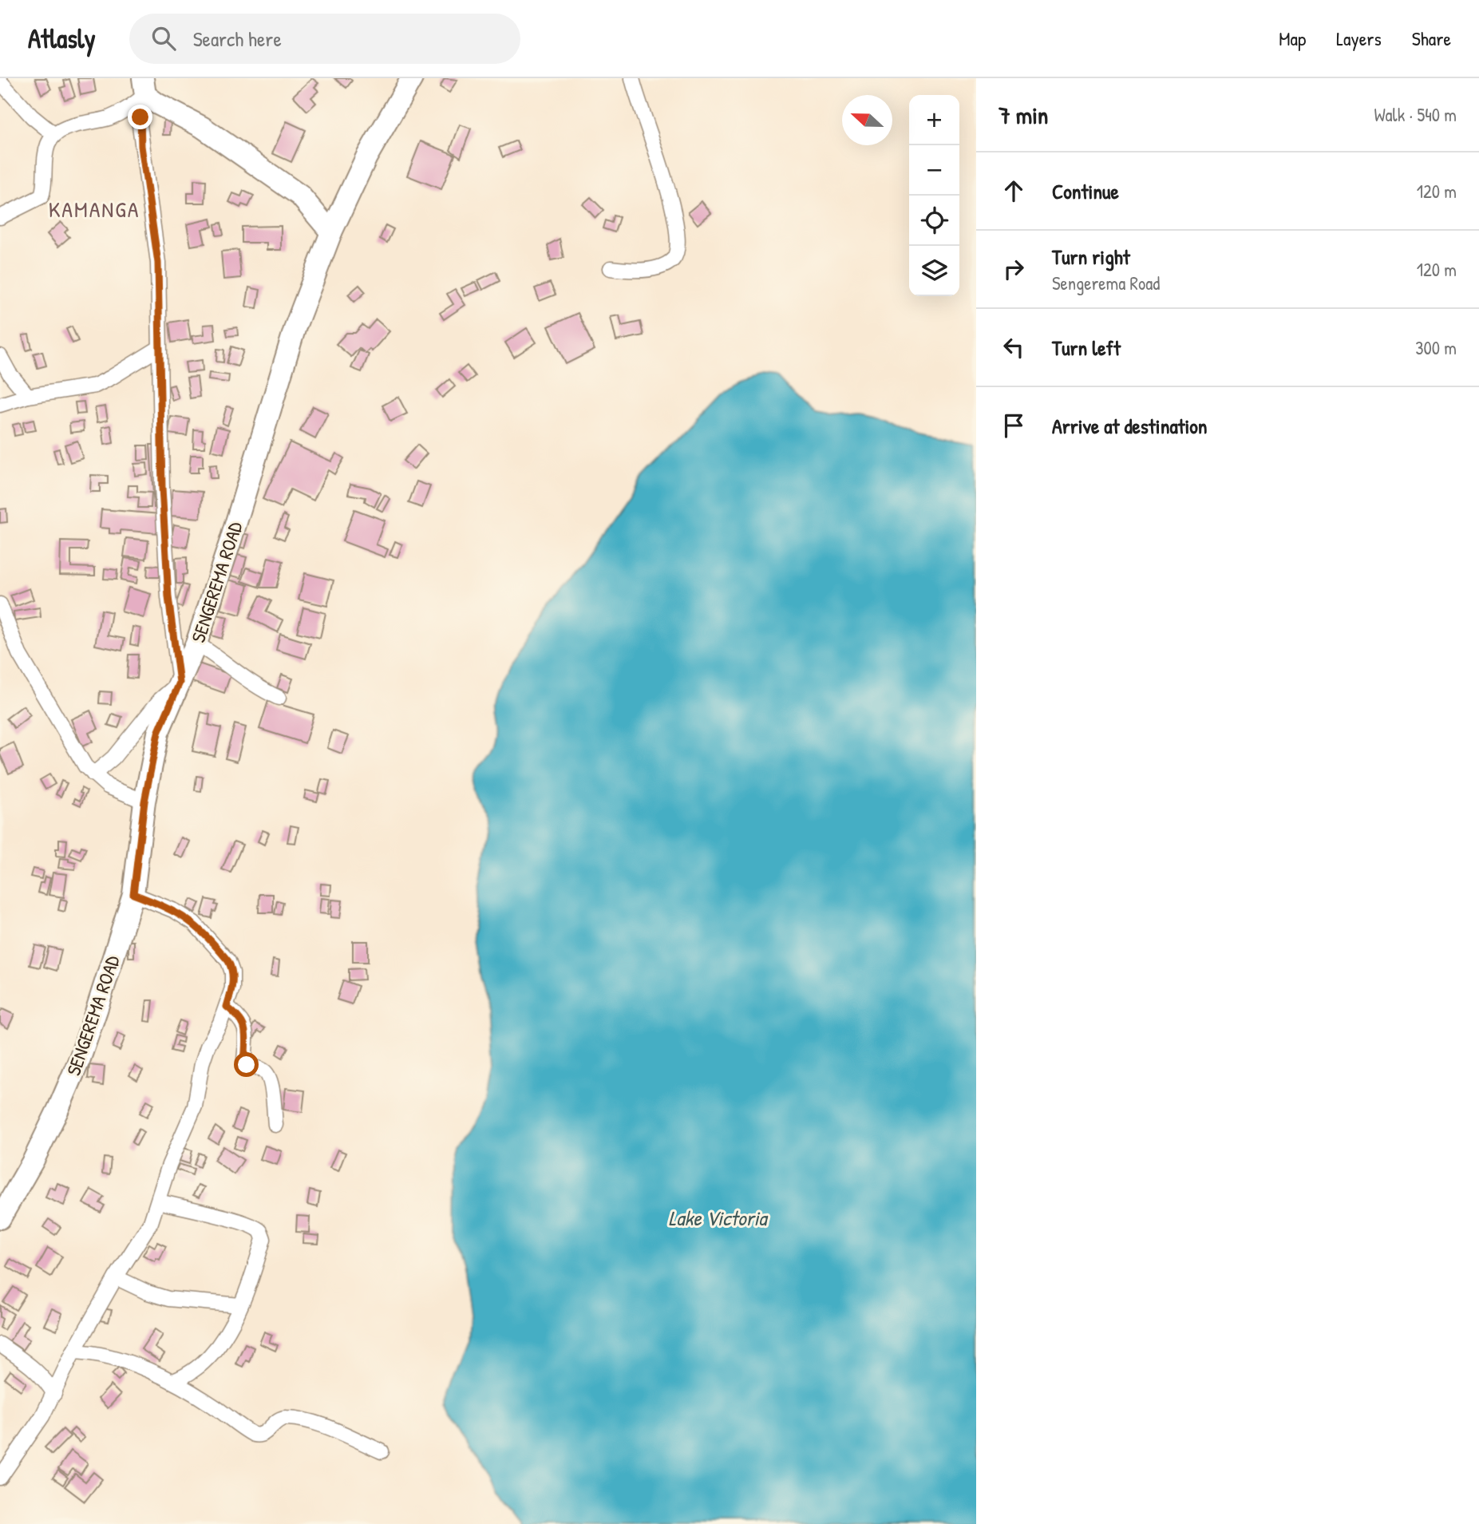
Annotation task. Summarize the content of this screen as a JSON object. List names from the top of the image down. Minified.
{"streets":{"main road":["SENGEREMA ROAD"]},"districts":["KAMANGA"],"water":["Lake Victoria"],"north":"left","page":{"header":"Atlasly","search":"Search here","nav":["Map","Layers","Share"],"heading":["7 min","Walk · 540 m"],"map_buttons":["+","−"],"list":[["Continue","120 m"],["Turn right","Sengerema Road","120 m"],["Turn left","300 m"],"Arrive at destination"]}}
